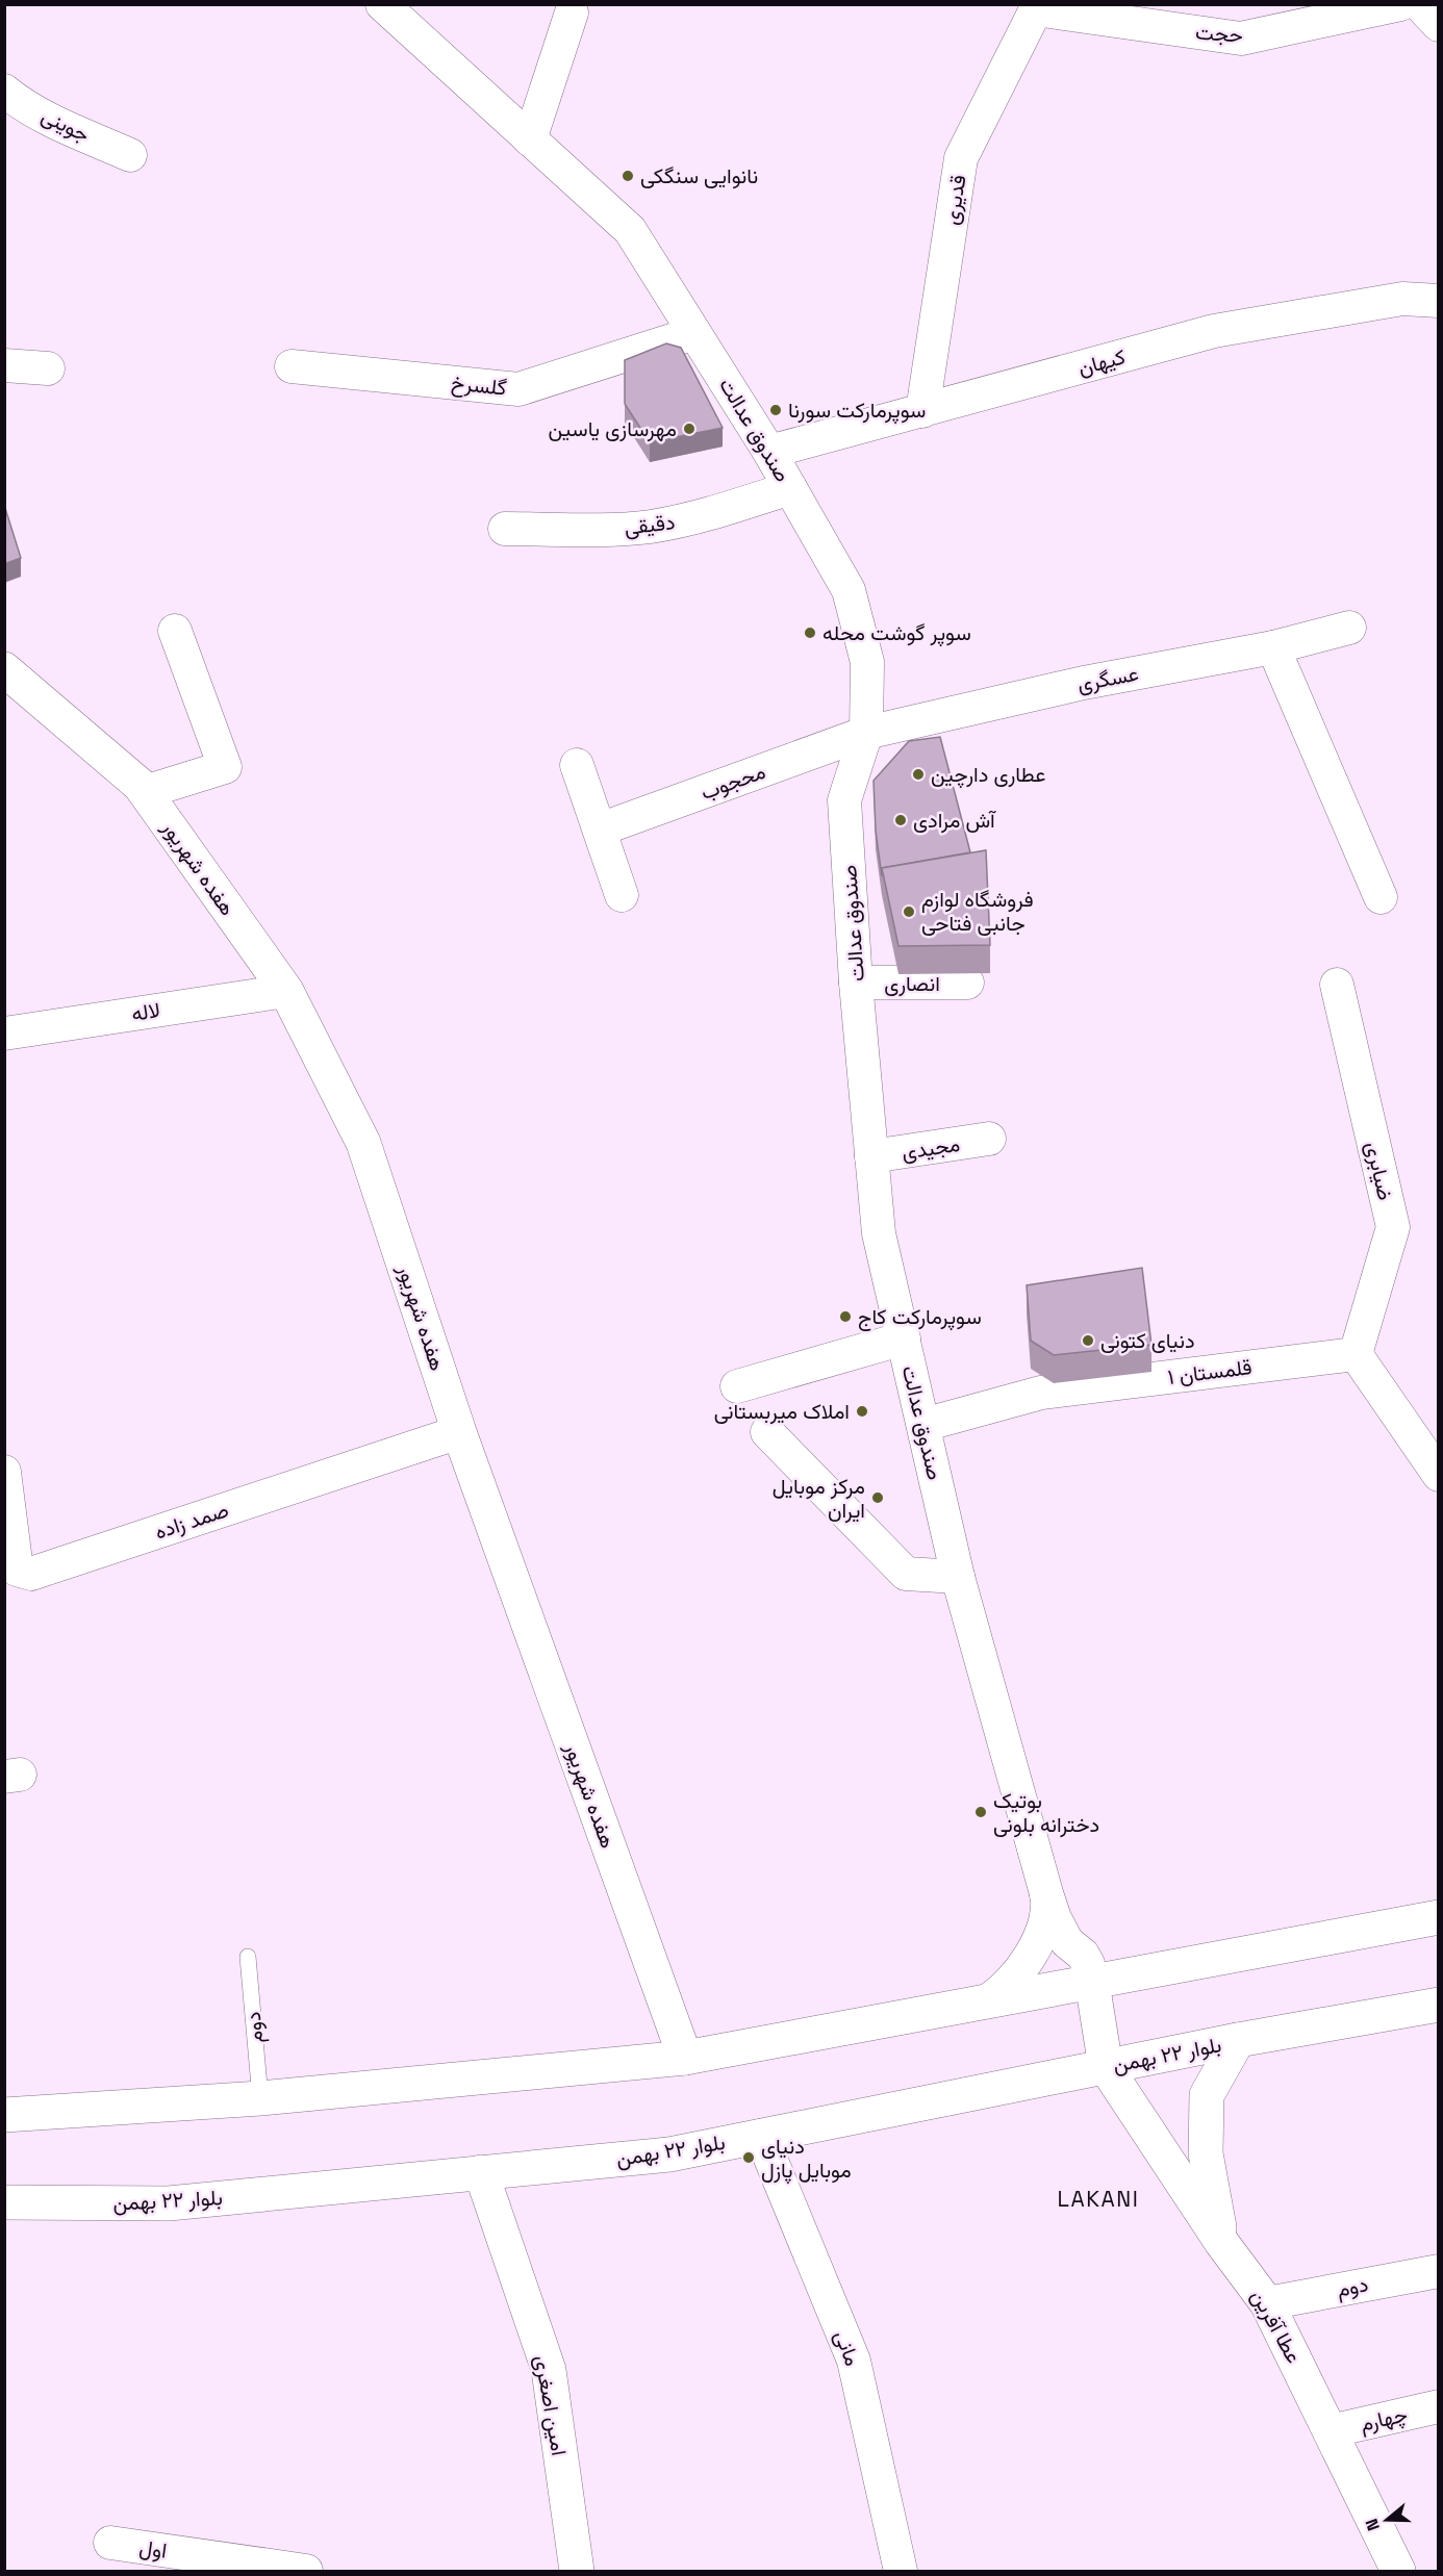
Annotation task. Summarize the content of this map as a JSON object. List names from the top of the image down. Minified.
{"streets":{"main road":["هفده شهریور","بلوار ۲۲ بهمن","عطا آفرین","امین اصغری"],"street":["حجت","جوینی","قدیری","کیهان","گلسرخ","صندوق عدالت","دقیقی","عسگری","محجوب","انصاری","لاله","مجیدی","ضیابری","قلمستان ۱","صمد زاده","دوم","مانی","چهارم","اول"]},"crossings":[["حجت","قدیری"],["قدیری","کیهان"],["کیهان","صندوق عدالت"],["گلسرخ","صندوق عدالت"],["صندوق عدالت","دقیقی"],["صندوق عدالت","عسگری"],["صندوق عدالت","محجوب"],["صندوق عدالت","انصاری"],["صندوق عدالت","مجیدی"],["صندوق عدالت","قلمستان ۱"],["عسگری","محجوب"],["هفده شهریور","لاله"],["هفده شهریور","صمد زاده"],["ضیابری","قلمستان ۱"],["دوم","عطا آفرین"],["بلوار ۲۲ بهمن","عطا آفرین"],["بلوار ۲۲ بهمن","مانی"],["بلوار ۲۲ بهمن","امین اصغری"],["عطا آفرین","چهارم"]],"districts":["LAKANI"],"places":["نانوایی سنگکی","سوپرمارکت سورنا","مهرسازی یاسین","سوپر گوشت محله","عطاری دارچین","آش مرادی","فروشگاه لوازم جانبی فتاحی","سوپرمارکت کاج","دنیای کتونی","املاک میربستانی","مرکز موبایل ایران","بوتیک دخترانه بلونی","دنیای موبایل پازل"],"north":"left"}
